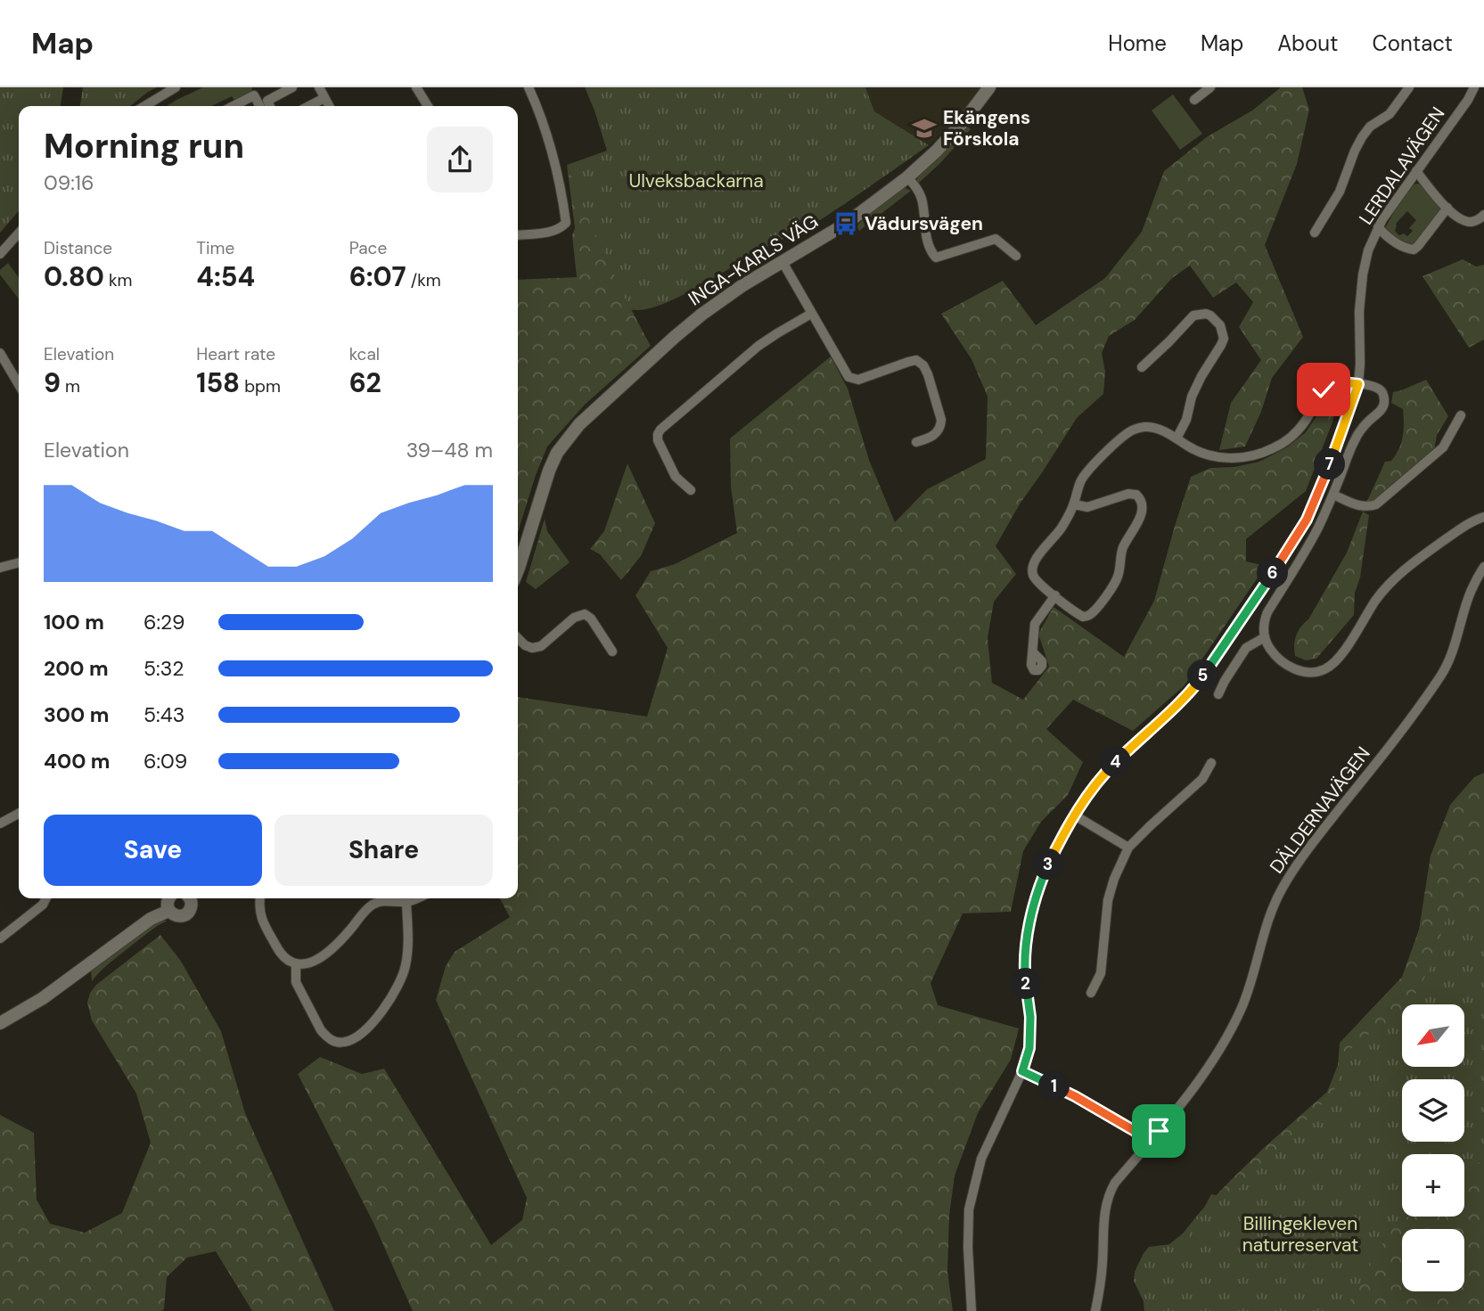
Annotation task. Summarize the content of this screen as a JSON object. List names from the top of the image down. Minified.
{"streets":{"street":["LERDALAVÄGEN","INGA-KARLS VÄG","DÄLDERNAVÄGEN"]},"parks":["Ulveksbackarna","Billingekleven naturreservat"],"places":{"school or university":["Ekängens Förskola"],"bus stop":["Vädursvägen"]},"north":"bottom left","page":{"header":"Map","nav":["Home","Map","About","Contact"],"heading":["Morning run","09:16"],"stats":[["Distance","0.80 km"],["Time","4:54"],["Pace","6:07 /km"],["Elevation","9 m"],["Heart rate","158 bpm"],["kcal","62"]],"chart":["Elevation","39–48 m"],"pins":["7","6","5","4","3","2","1"],"list":[{"name":"100 m","note":"6:29"},{"name":"200 m","note":"5:32"},{"name":"300 m","note":"5:43"},{"name":"400 m","note":"6:09"}],"buttons":["Save","Share"],"map_buttons":["+","−"]}}
